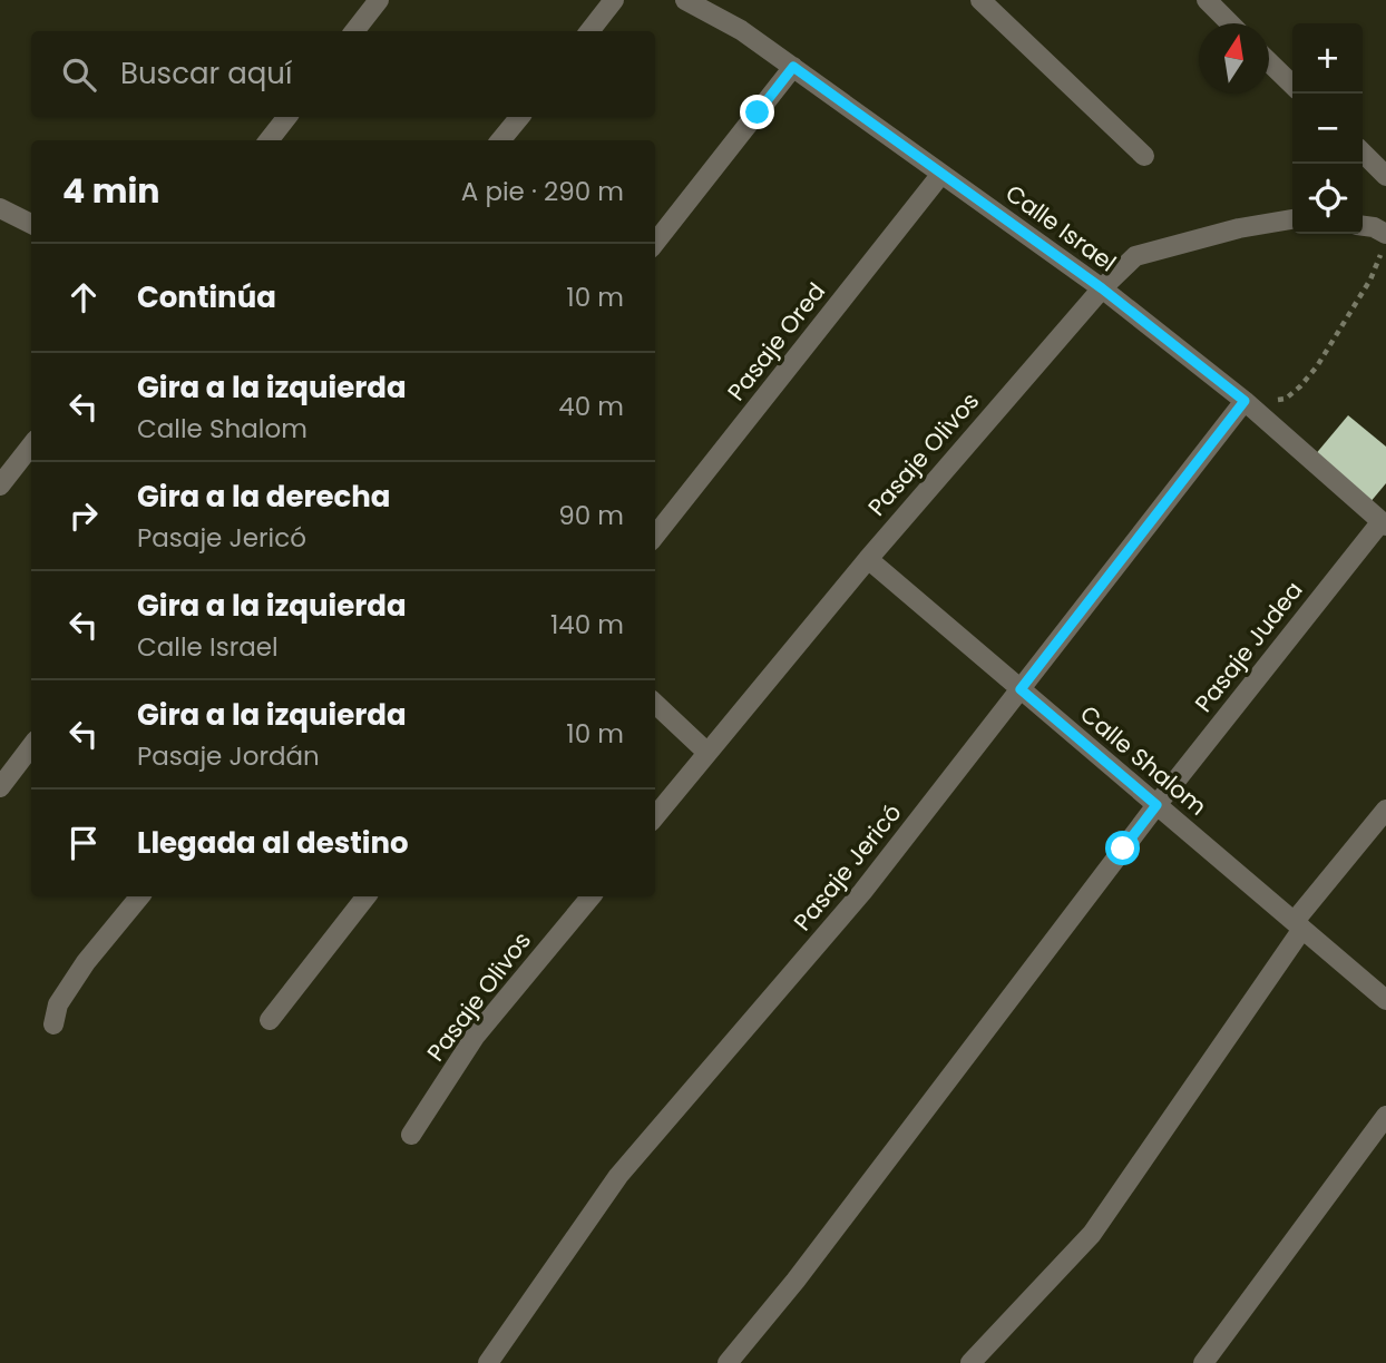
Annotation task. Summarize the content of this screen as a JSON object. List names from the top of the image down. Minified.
{"streets":{"street":["Calle Israel","Pasaje Ored","Pasaje Olivos","Pasaje Judea","Calle Shalom","Pasaje Jericó"]},"crossings":[["Calle Israel","Pasaje Ored"],["Calle Israel","Pasaje Olivos"],["Calle Israel","Pasaje Judea"],["Calle Israel","Pasaje Jericó"],["Pasaje Olivos","Calle Shalom"],["Pasaje Judea","Calle Shalom"],["Calle Shalom","Pasaje Jericó"]],"north":"top","page":{"map_buttons":["+","−"],"search":"Buscar aquí","heading":["4 min","A pie · 290 m"],"list":[["Continúa","10 m"],["Gira a la izquierda","Calle Shalom","40 m"],["Gira a la derecha","Pasaje Jericó","90 m"],["Gira a la izquierda","Calle Israel","140 m"],["Gira a la izquierda","Pasaje Jordán","10 m"],"Llegada al destino"]}}
